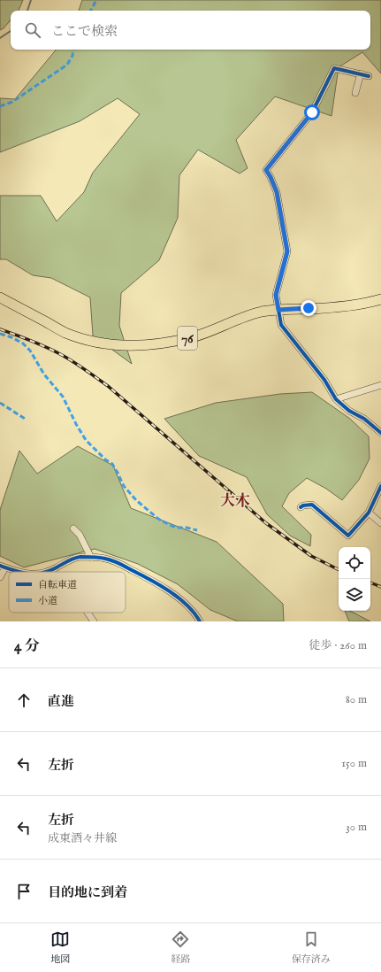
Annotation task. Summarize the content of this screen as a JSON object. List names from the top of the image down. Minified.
{"streets":{"main road":["76"]},"districts":["大木"],"legend":["自転車道","小道"],"page":{"search":"ここで検索","heading":["4 分","徒歩 · 260 m"],"list":[["直進","80 m"],["左折","150 m"],["左折","成東酒々井線","30 m"],"目的地に到着"],"nav":["地図","経路","保存済み"]}}
